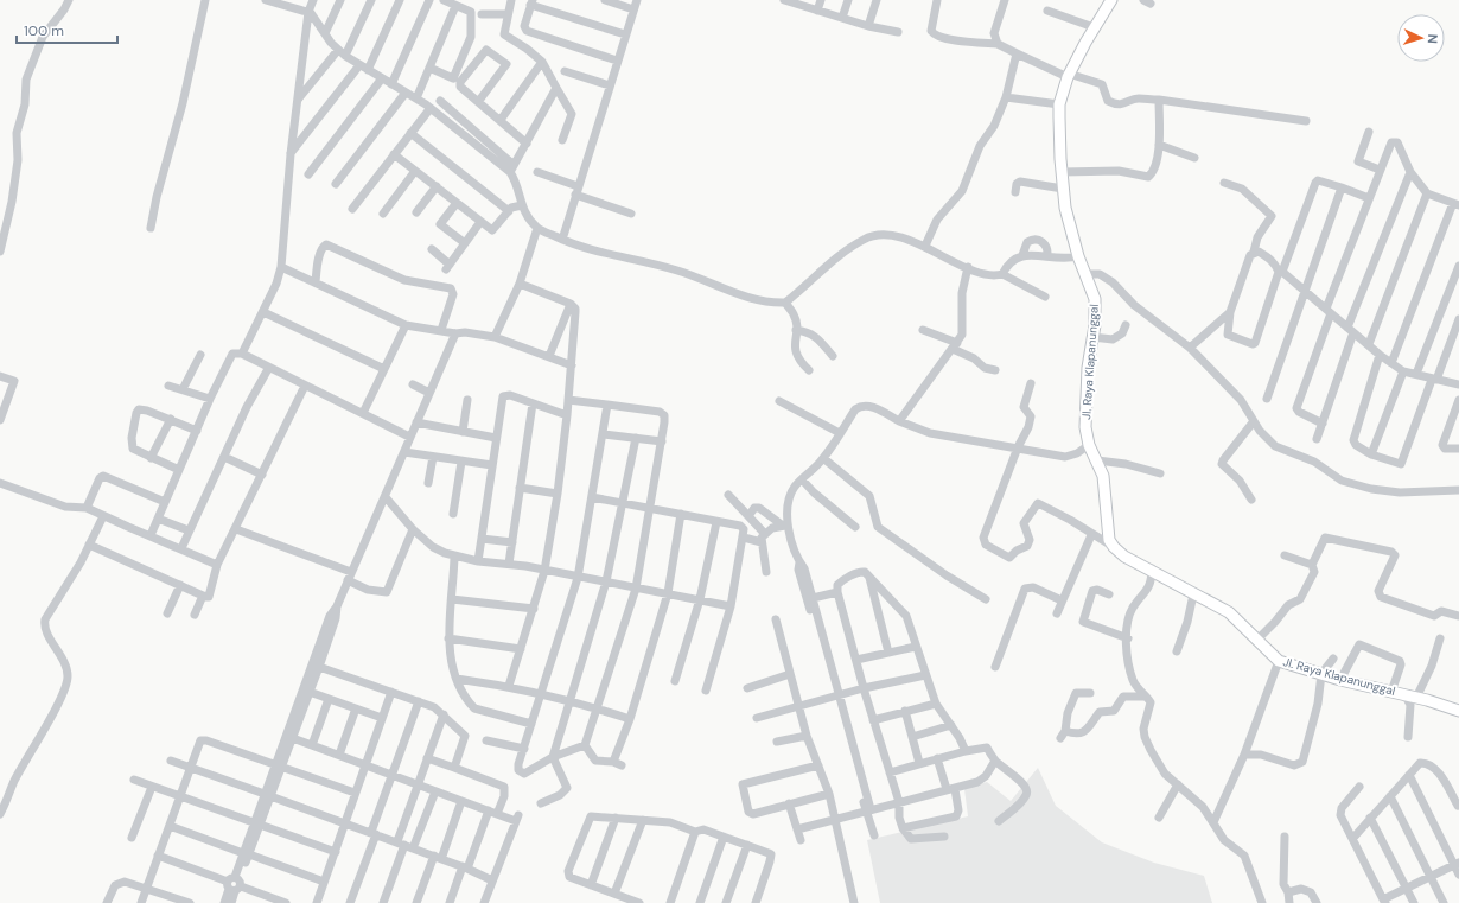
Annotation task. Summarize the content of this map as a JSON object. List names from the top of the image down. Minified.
{"streets":{"street":["Jl. Raya Klapanunggal"]},"scale_bar":"100 m","north":"right"}
